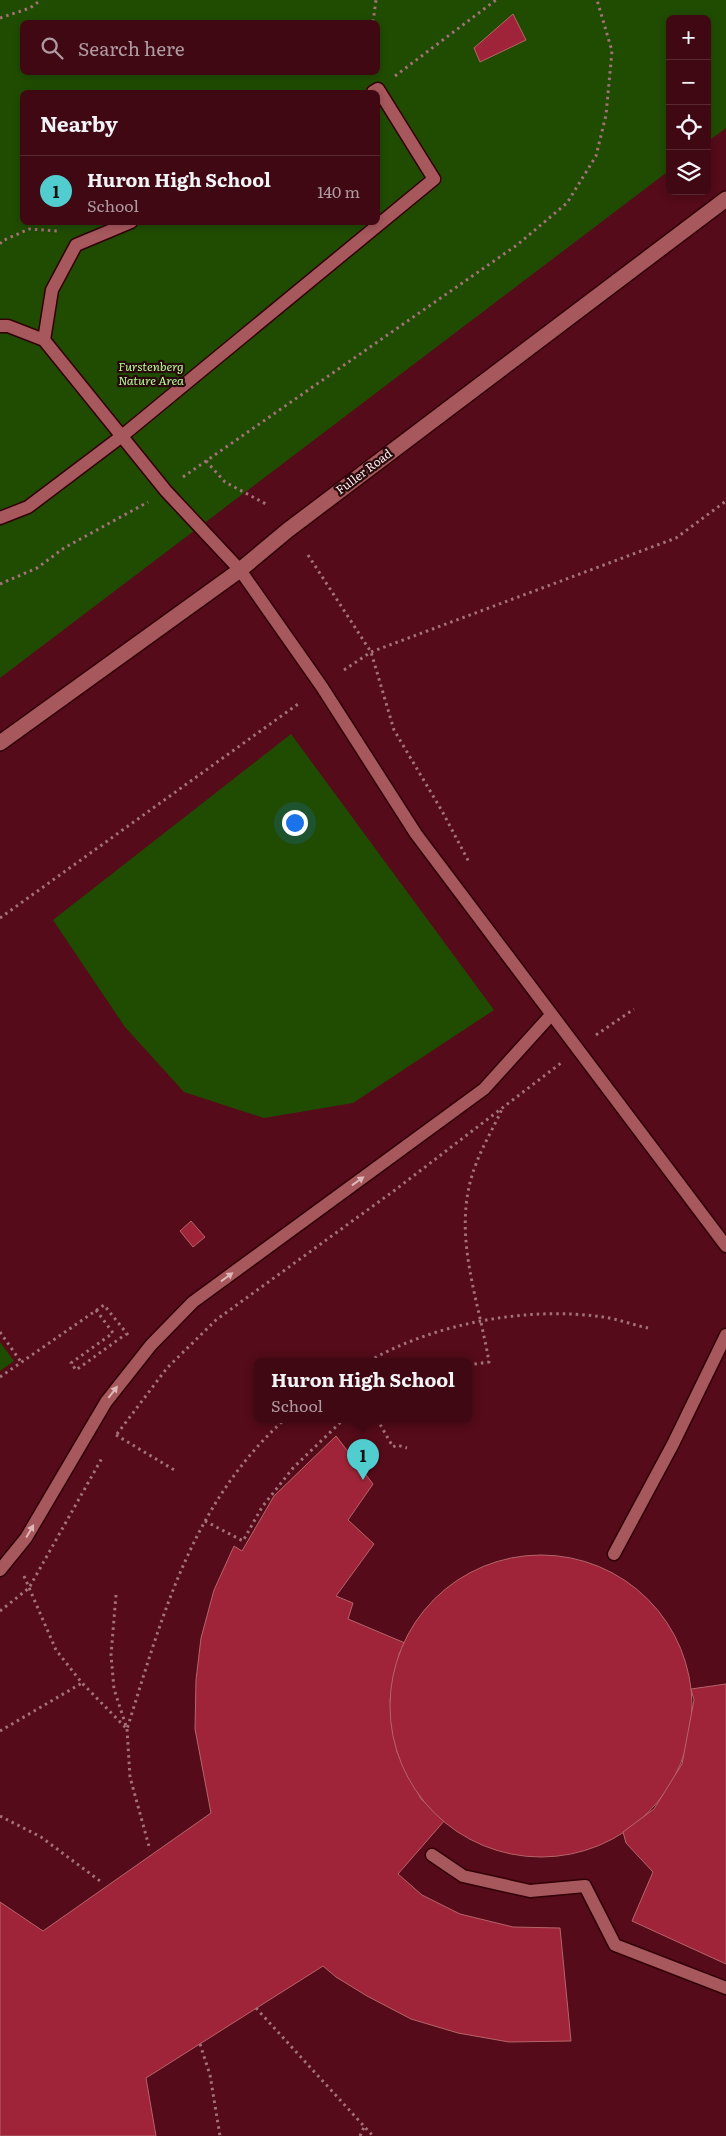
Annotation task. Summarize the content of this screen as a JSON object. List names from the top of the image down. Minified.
{"streets":{"main road":["Fuller Road"]},"parks":["Furstenberg Nature Area"],"page":{"map_buttons":["+","−"],"search":"Search here","heading":"Nearby","list":[{"mark":"1","name":"Huron High School","note":"School","value":"140 m"}],"popup":["Huron High School","School"],"pins":"1"}}
